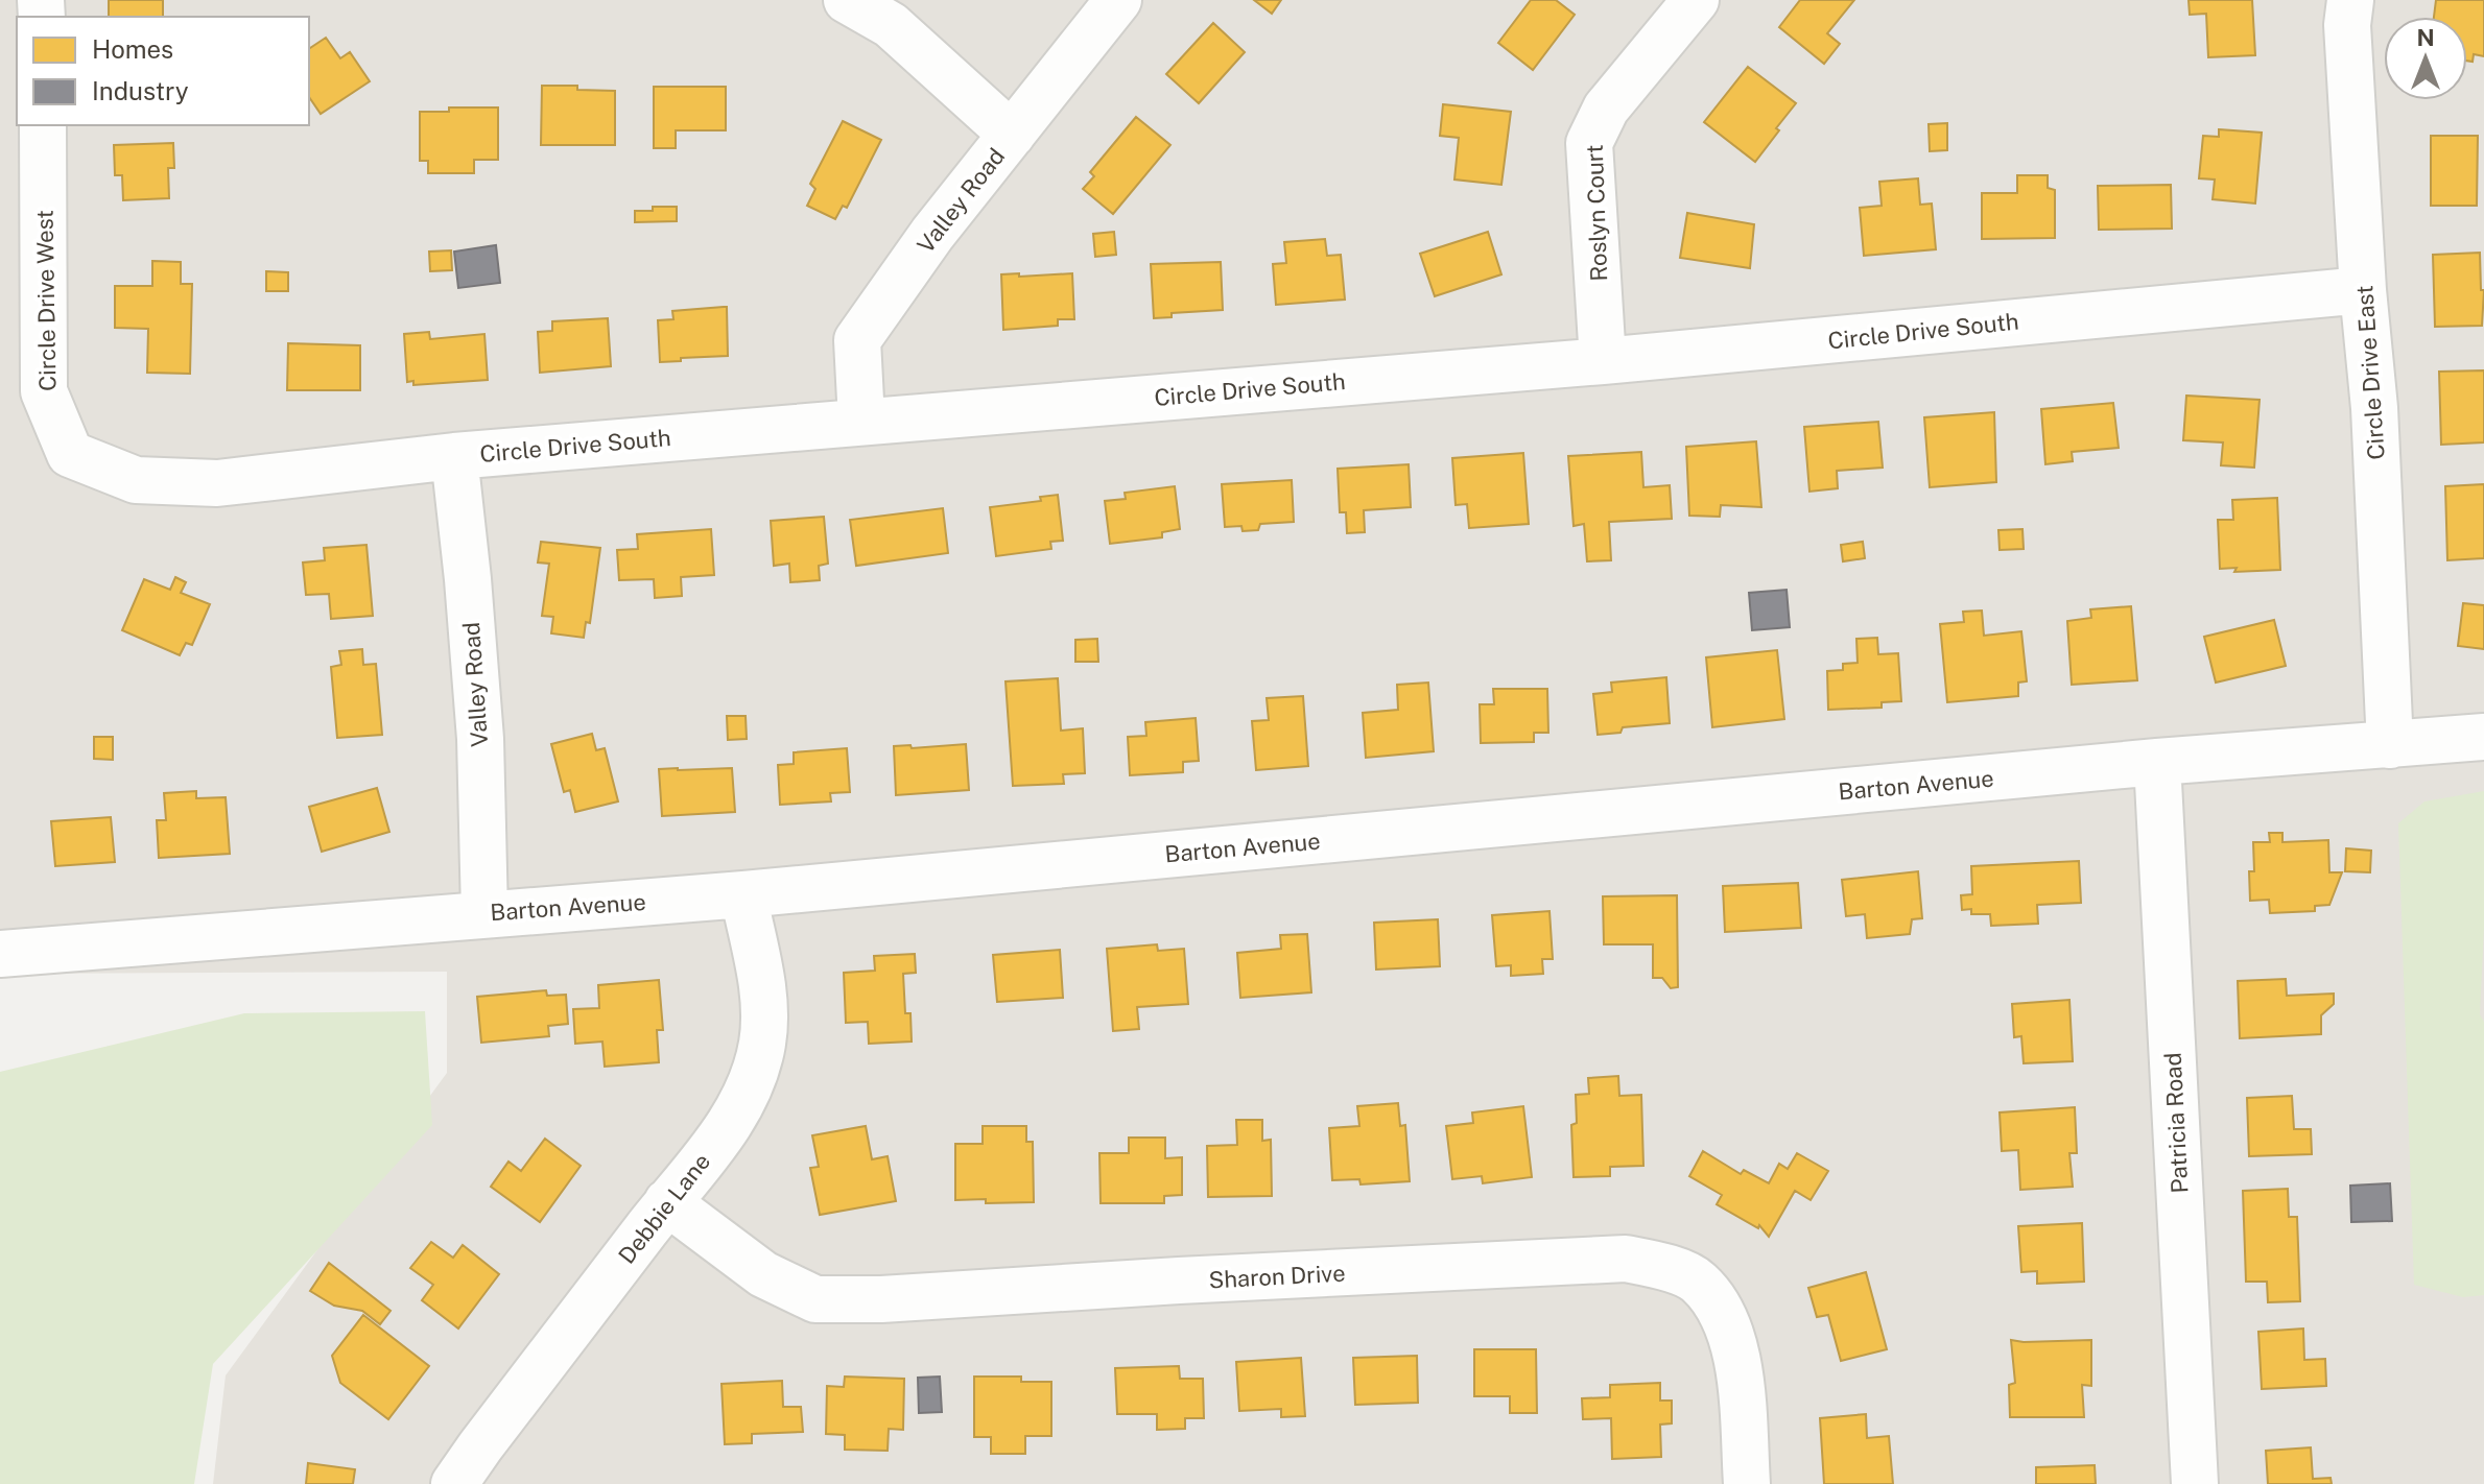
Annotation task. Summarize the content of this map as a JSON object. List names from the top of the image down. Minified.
{"streets":{"street":["Valley Road","Roslyn Court","Circle Drive West","Circle Drive South","Circle Drive East","Barton Avenue","Patricia Road","Debbie Lane","Sharon Drive"]},"crossings":[["Valley Road","Circle Drive South"],["Valley Road","Barton Avenue"],["Roslyn Court","Circle Drive South"],["Circle Drive West","Circle Drive South"],["Circle Drive South","Circle Drive East"],["Circle Drive East","Barton Avenue"],["Barton Avenue","Patricia Road"],["Barton Avenue","Debbie Lane"],["Debbie Lane","Sharon Drive"]],"legend":["Homes","Industry"],"north":"top"}
